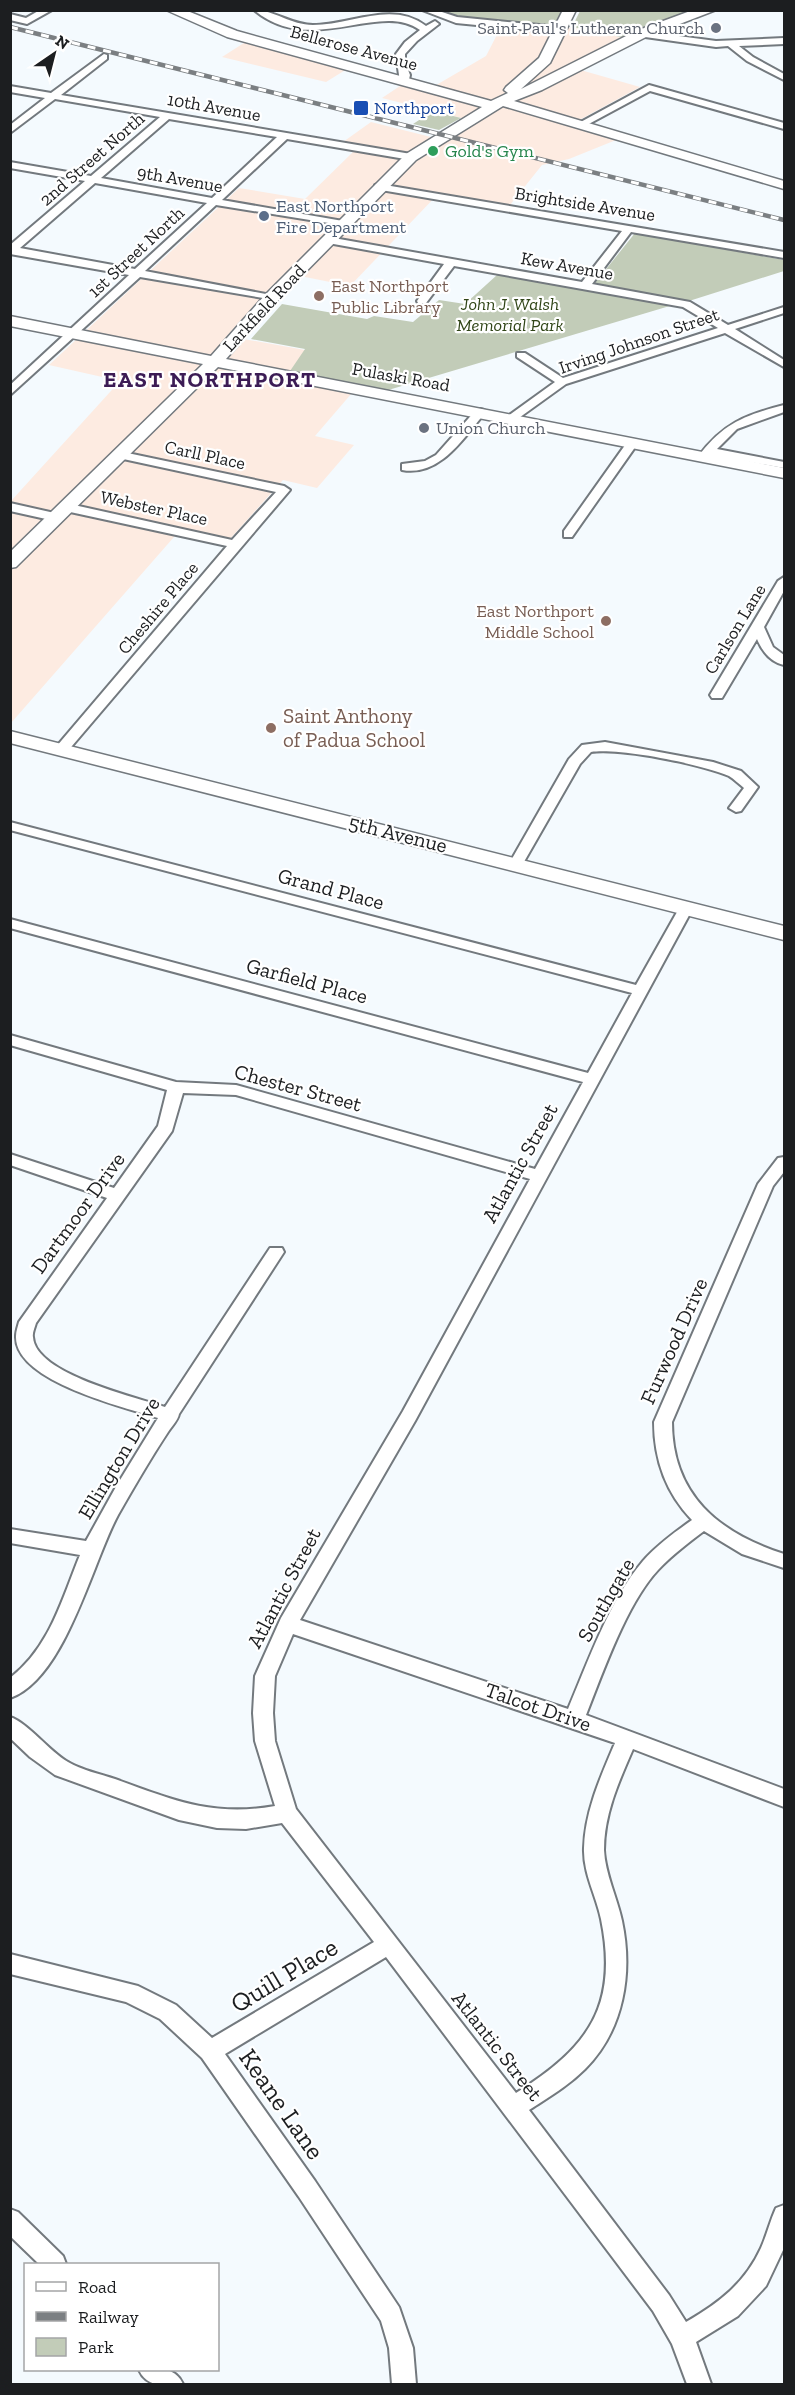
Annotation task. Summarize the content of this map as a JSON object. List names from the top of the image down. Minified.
{"streets":{"main road":["Bellerose Avenue","Larkfield Road","Pulaski Road","5th Avenue"],"street":["10th Avenue","2nd Street North","9th Avenue","Brightside Avenue","1st Street North","Kew Avenue","Irving Johnson Street","Carll Place","Webster Place","Cheshire Place","Carlson Lane","Grand Place","Garfield Place","Chester Street","Atlantic Street","Dartmoor Drive","Furwood Drive","Ellington Drive","Southgate","Talcot Drive","Quill Place","Keane Lane"]},"crossings":[["Bellerose Avenue","Larkfield Road"],["10th Avenue","2nd Street North"],["10th Avenue","1st Street North"],["10th Avenue","Larkfield Road"],["2nd Street North","9th Avenue"],["9th Avenue","1st Street North"],["9th Avenue","Larkfield Road"],["Brightside Avenue","Larkfield Road"],["1st Street North","Pulaski Road"],["Kew Avenue","Larkfield Road"],["Kew Avenue","Irving Johnson Street"],["Larkfield Road","Pulaski Road"],["Larkfield Road","Carll Place"],["Larkfield Road","Webster Place"],["Irving Johnson Street","Pulaski Road"],["Carll Place","Cheshire Place"],["Webster Place","Cheshire Place"],["Cheshire Place","5th Avenue"],["5th Avenue","Atlantic Street"],["Grand Place","Atlantic Street"],["Garfield Place","Atlantic Street"],["Chester Street","Atlantic Street"],["Chester Street","Dartmoor Drive"],["Atlantic Street","Talcot Drive"],["Atlantic Street","Quill Place"],["Dartmoor Drive","Ellington Drive"],["Furwood Drive","Southgate"],["Southgate","Talcot Drive"],["Quill Place","Keane Lane"]],"districts":["EAST NORTHPORT"],"parks":["John J. Walsh Memorial Park"],"places":{"other":["Saint Paul's Lutheran Church","Gold's Gym","East Northport Fire Department","East Northport Public Library","Union Church","East Northport Middle School","Saint Anthony of Padua School"],"transit":["Northport"]},"legend":["Road","Railway","Park"],"north":"top right"}
